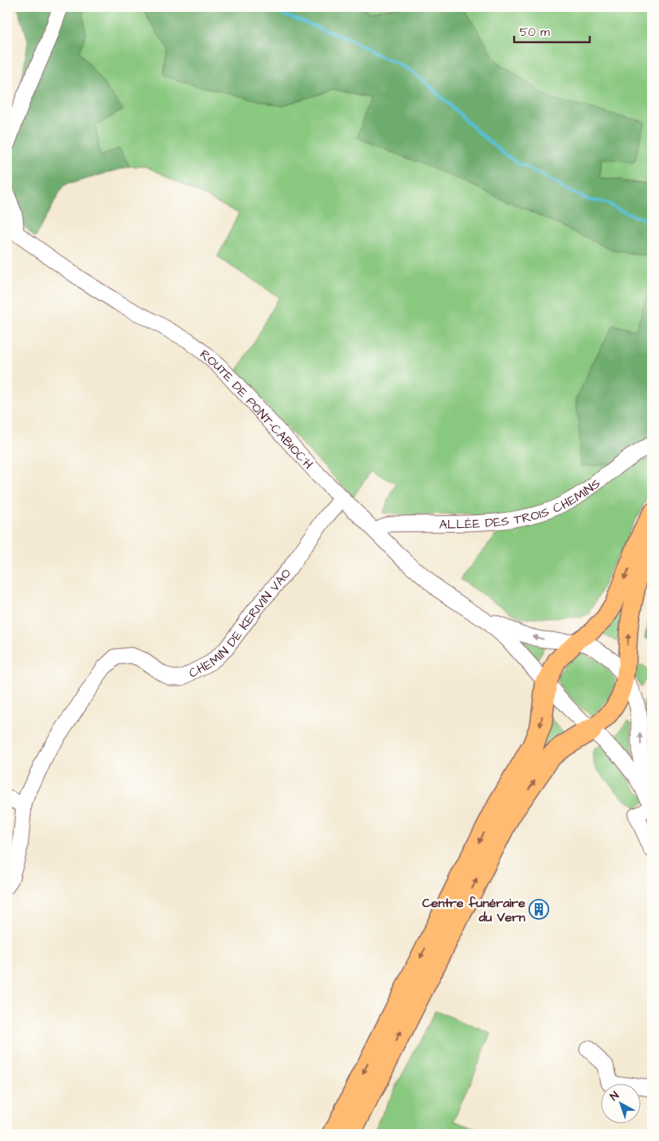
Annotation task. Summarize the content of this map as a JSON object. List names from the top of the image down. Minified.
{"streets":{"street":["ROUTE DE PONT-CABIOC'H","ALLÉE DES TROIS CHEMINS","CHEMIN DE KERIVIN VAO"]},"crossings":[["ROUTE DE PONT-CABIOC'H","ALLÉE DES TROIS CHEMINS"],["ROUTE DE PONT-CABIOC'H","CHEMIN DE KERIVIN VAO"]],"places":{"building":["Centre funéraire du Vern"]},"scale_bar":"50 m","north":"top left"}
